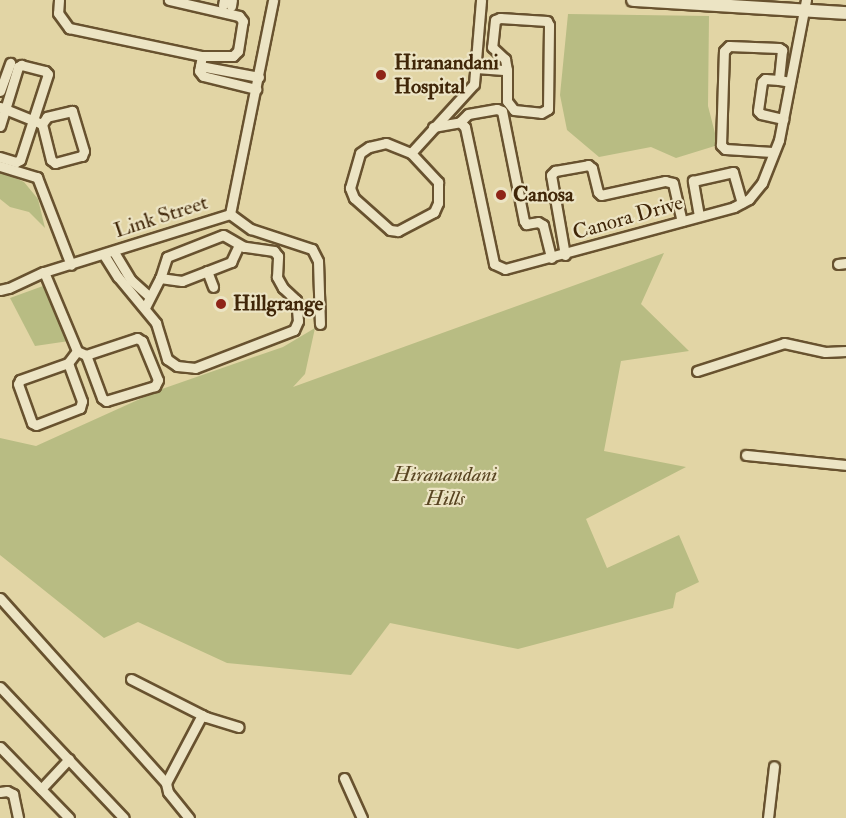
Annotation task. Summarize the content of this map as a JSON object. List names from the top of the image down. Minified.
{"streets":{"street":["Link Street","Canora Drive"]},"parks":["Hiranandani Hills"],"places":["Hiranandani Hospital","Canosa","Hillgrange"]}
